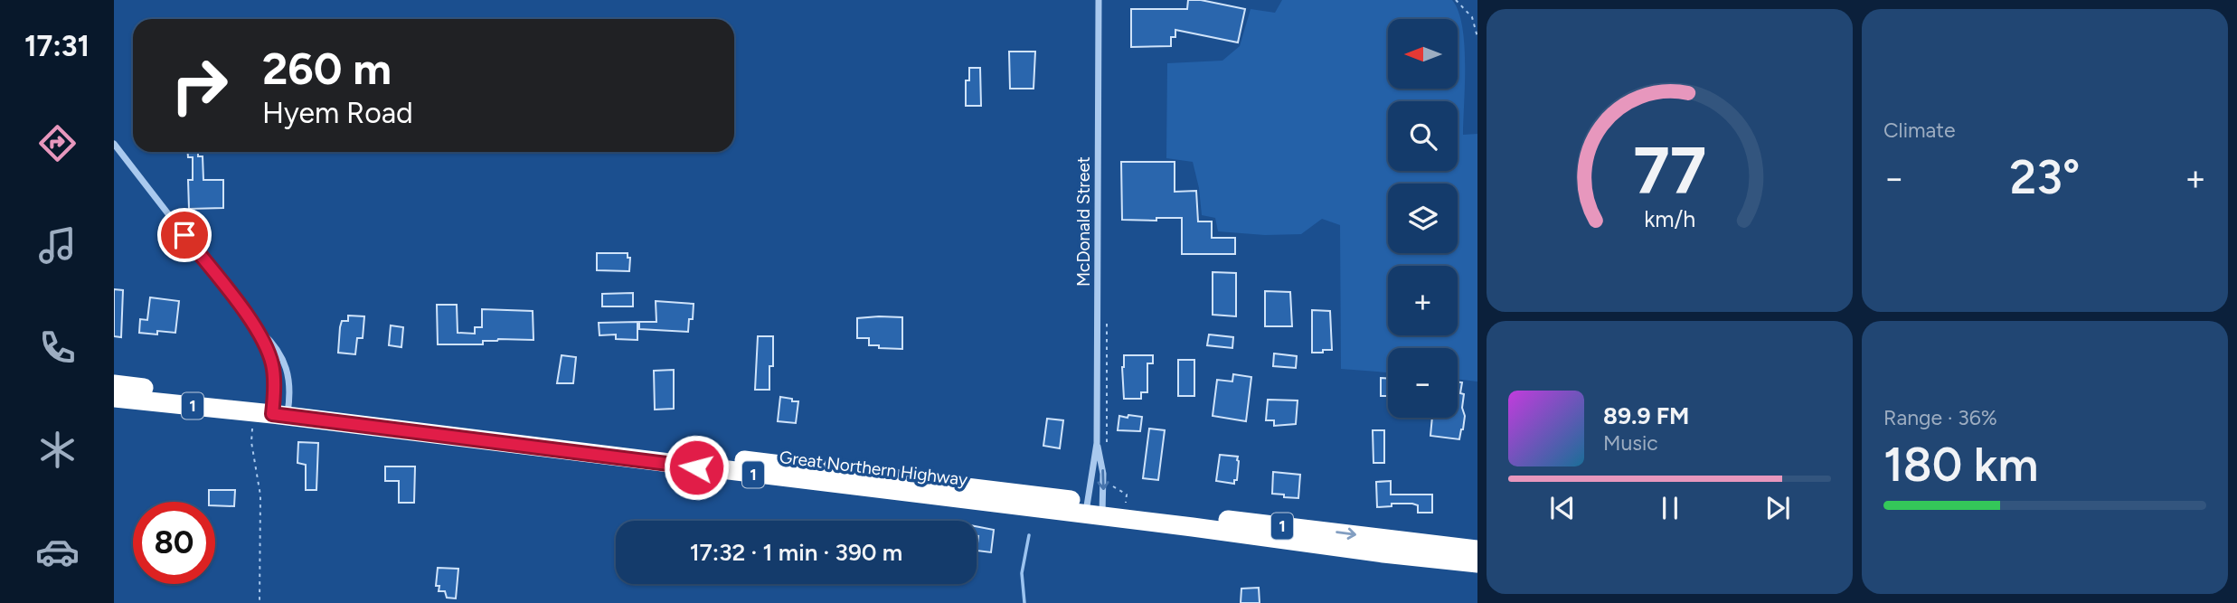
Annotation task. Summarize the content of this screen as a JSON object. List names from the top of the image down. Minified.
{"streets":{"highway":["1","Great Northern Highway"],"street":["McDonald Street"]},"crossings":[["McDonald Street","Great Northern Highway"]],"north":"left","page":{"tabs":"17:31","tile":["Climate",["Range · 36%","180 km"]],"map_buttons":["+","−"],"turn":["260 m","Hyem Road"],"heat":["−","23°","+"],"song":["89.9 FM","Music"],"limit":"80","trip":"17:32 · 1 min · 390 m","gauge":["77","km/h"]}}
